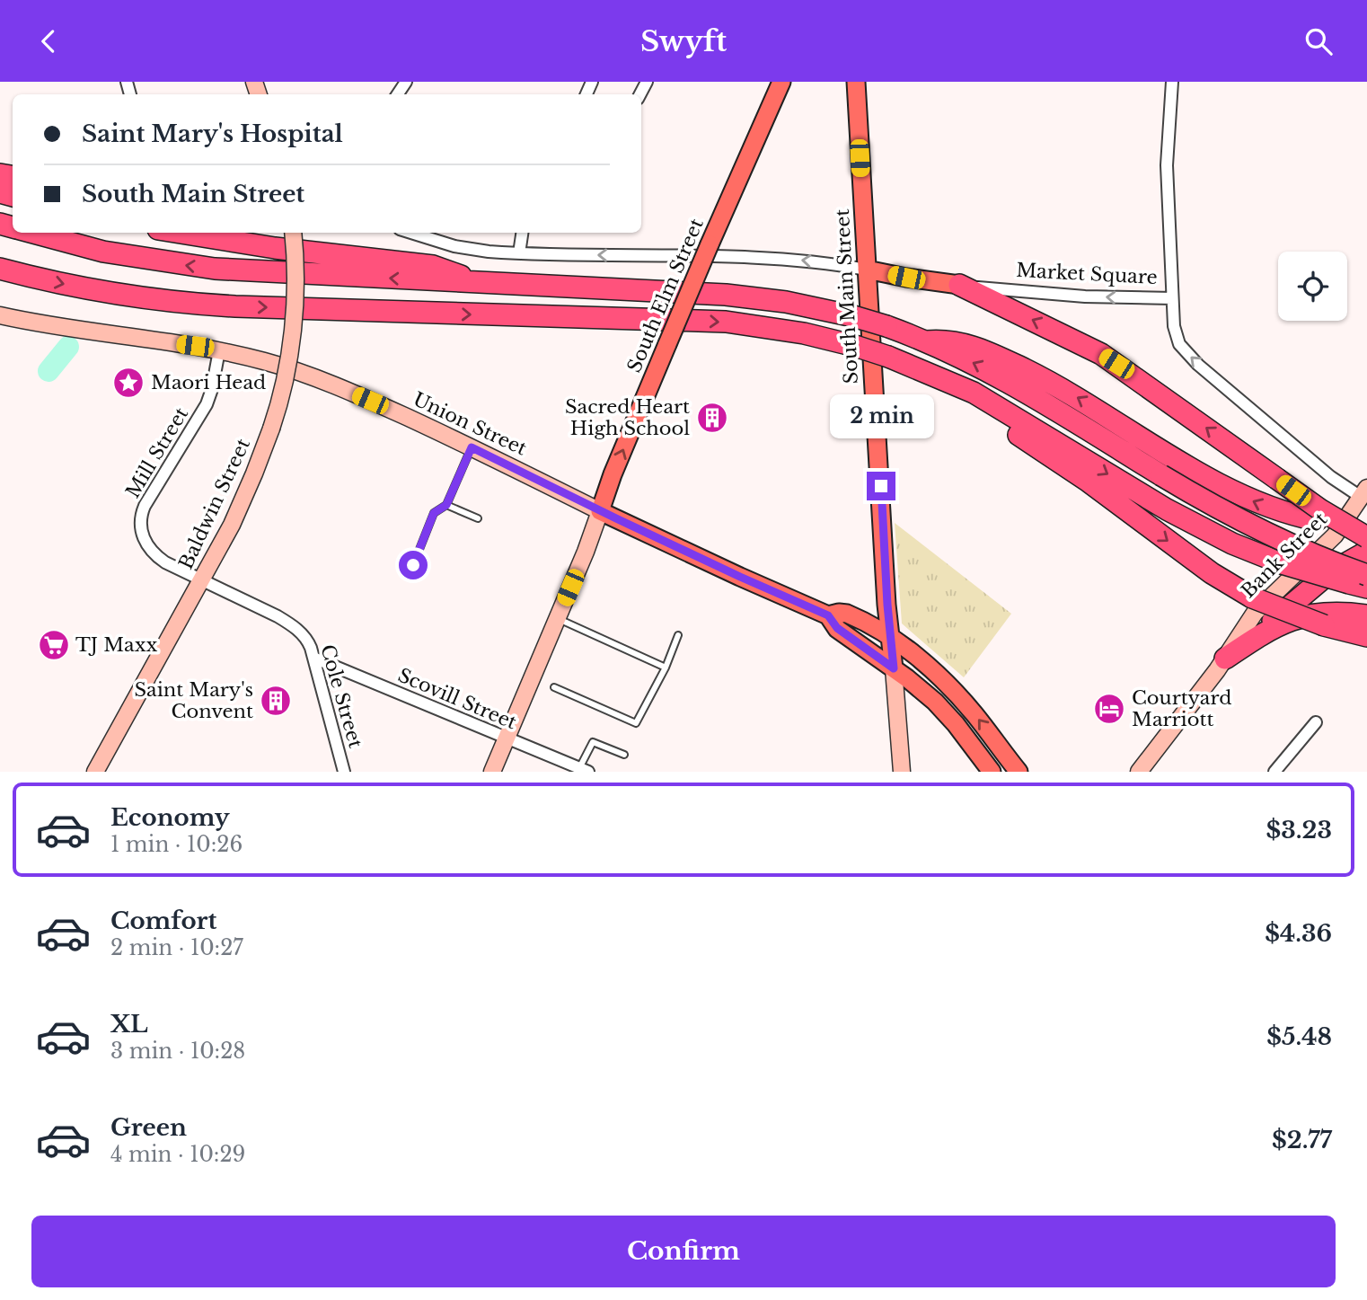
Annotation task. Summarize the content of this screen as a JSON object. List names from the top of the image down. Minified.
{"streets":{"main road":["Market Square","South Elm Street","South Main Street","Union Street","Baldwin Street","Bank Street"],"street":["Mill Street","Cole Street","Scovill Street"]},"crossings":[["Market Square","South Main Street"],["Market Square","Bank Street"],["South Elm Street","Union Street"],["South Elm Street","Scovill Street"],["South Main Street","Union Street"],["Union Street","Mill Street"],["Mill Street","Baldwin Street"],["Mill Street","Cole Street"],["Baldwin Street","Cole Street"],["Cole Street","Scovill Street"]],"one_way":["Market Square","South Elm Street"],"places":{"place":["Maori Head"],"building":["Sacred Heart High School","Saint Mary's Convent"],"supermarket":["TJ Maxx"],"hotel":["Courtyard Marriott"]},"page":{"header":"Swyft","banner":["Saint Mary's Hospital","South Main Street"],"bubble":"2 min","list":[{"name":"Economy","note":"1 min · 10:26","value":"$3.23"},{"name":"Comfort","note":"2 min · 10:27","value":"$4.36"},{"name":"XL","note":"3 min · 10:28","value":"$5.48"},{"name":"Green","note":"4 min · 10:29","value":"$2.77"}],"buttons":"Confirm"}}
